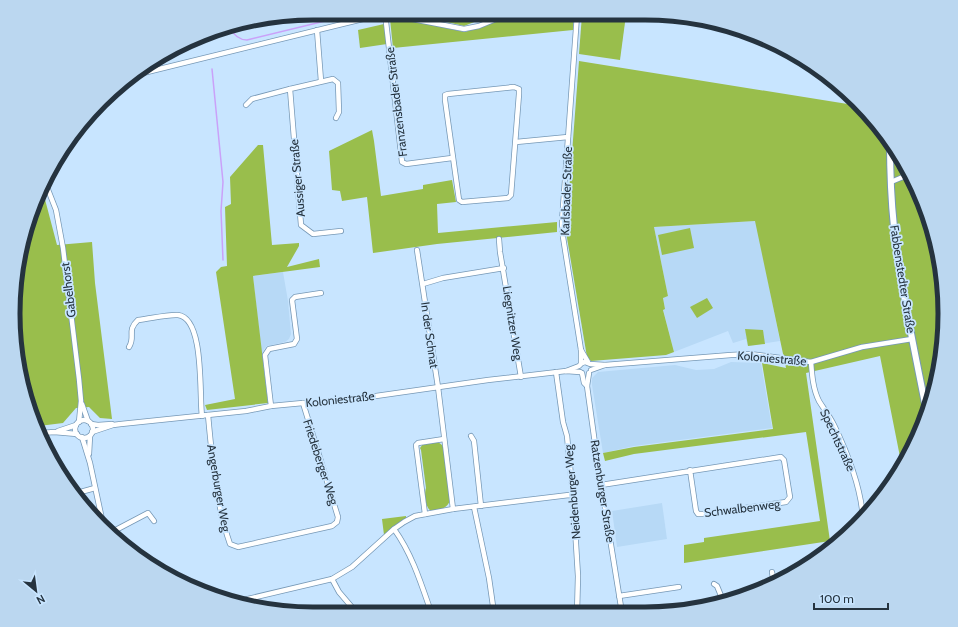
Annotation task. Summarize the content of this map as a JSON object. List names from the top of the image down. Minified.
{"streets":{"street":["Franzensbader Straße","Aussiger Straße","Karlsbader Straße","Fabbenstedter Straße","Gabelhorst","Liegnitzer Weg","In der Schnat","Koloniestraße","Spechtstraße","Friedeberger Weg","Angerburger Weg","Ratzenburger Straße","Neidenburger Weg","Schwalbenweg"]},"crossings":[["Karlsbader Straße","Koloniestraße"],["Karlsbader Straße","Ratzenburger Straße"],["Fabbenstedter Straße","Koloniestraße"],["Gabelhorst","Koloniestraße"],["Liegnitzer Weg","Koloniestraße"],["In der Schnat","Koloniestraße"],["Koloniestraße","Spechtstraße"],["Koloniestraße","Friedeberger Weg"],["Koloniestraße","Angerburger Weg"],["Koloniestraße","Ratzenburger Straße"],["Koloniestraße","Neidenburger Weg"],["Friedeberger Weg","Angerburger Weg"],["Ratzenburger Straße","Schwalbenweg"]],"scale_bar":"100 m","north":"bottom right"}
